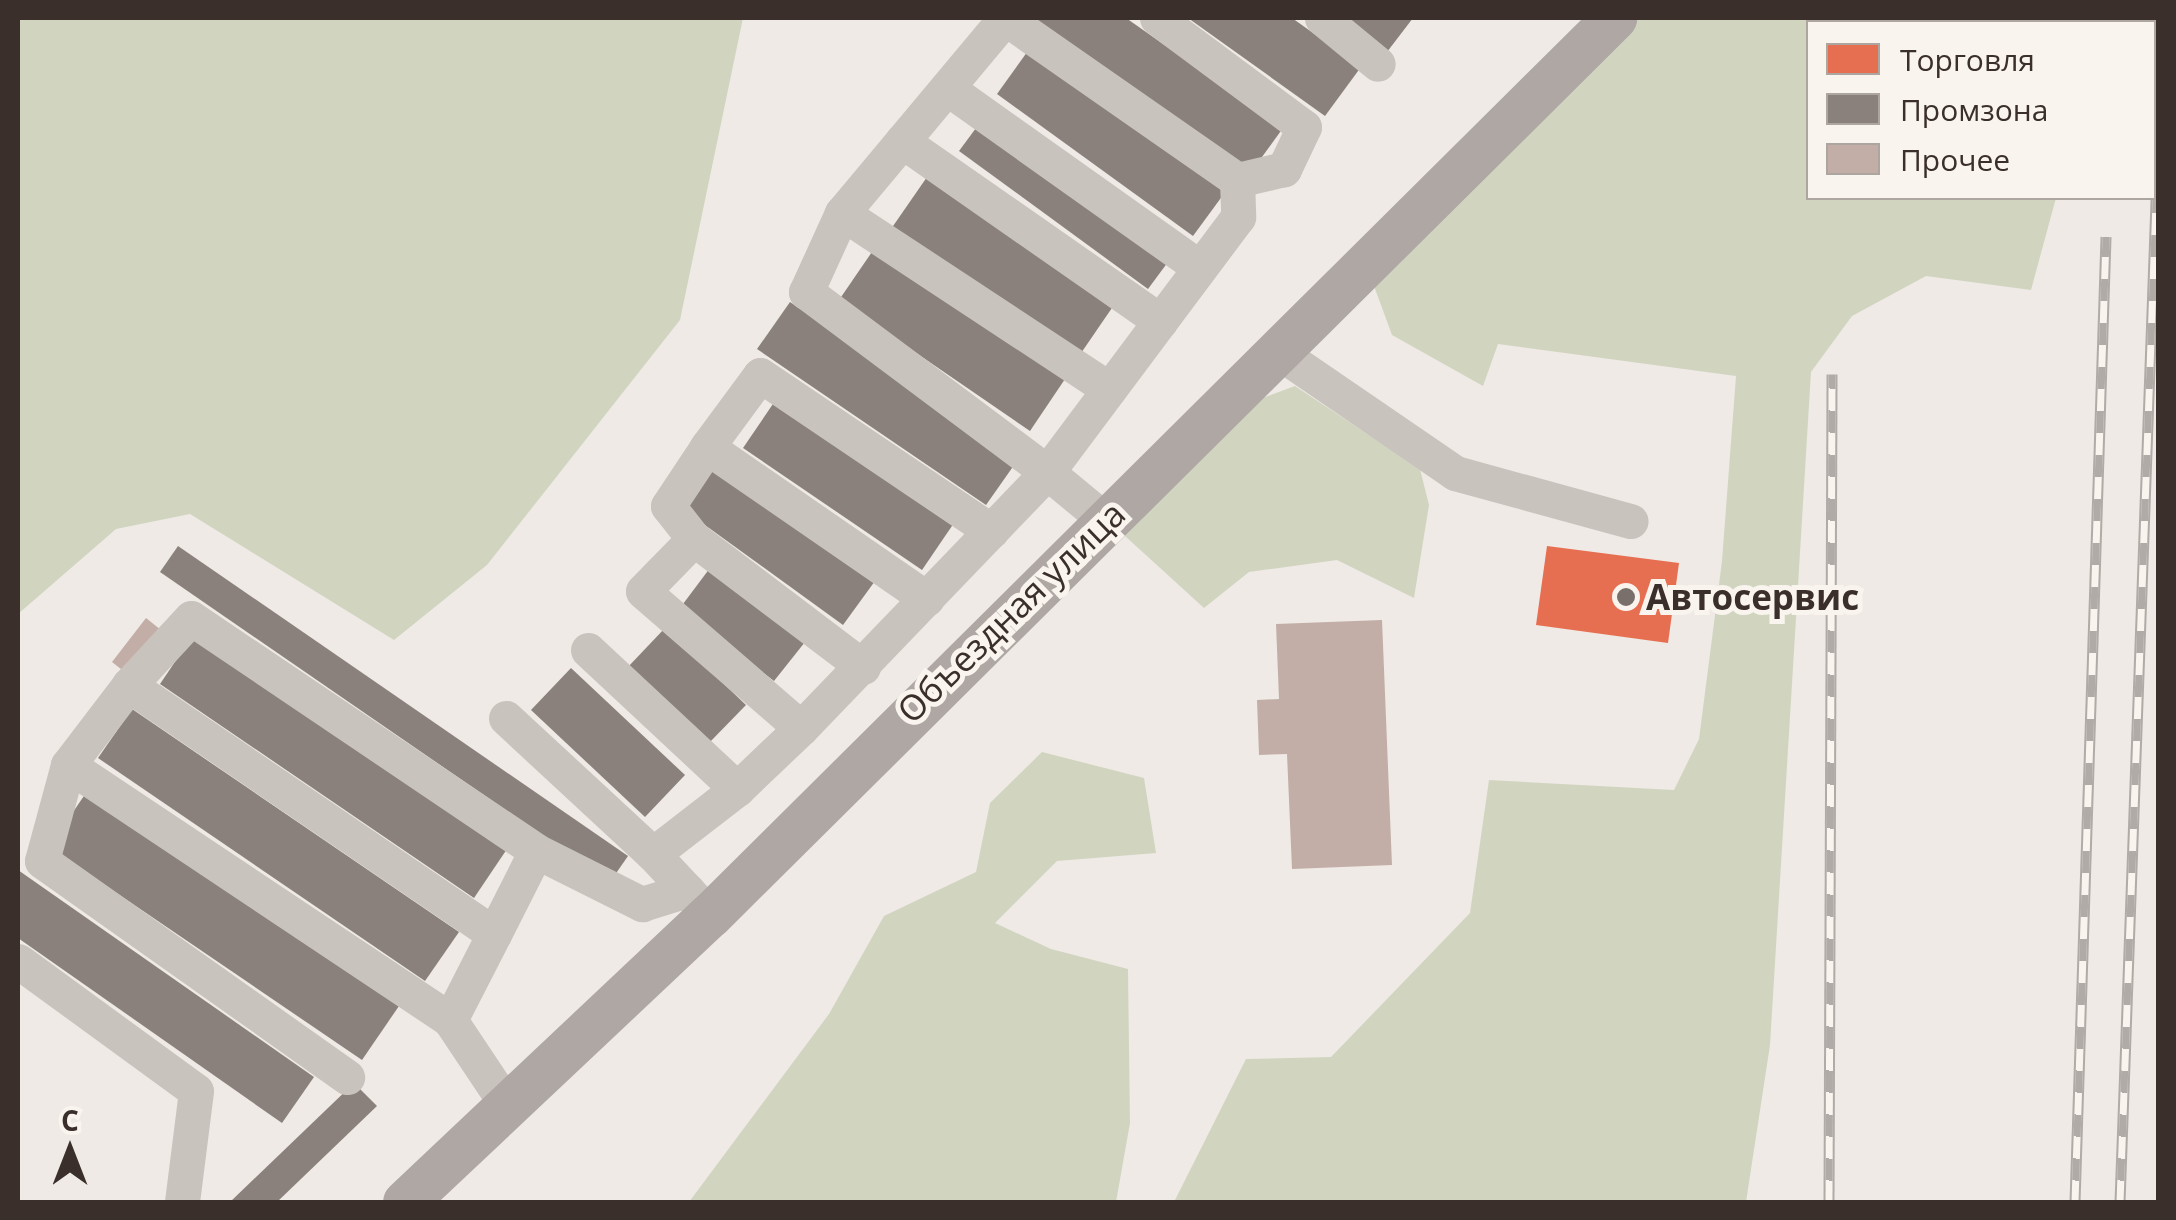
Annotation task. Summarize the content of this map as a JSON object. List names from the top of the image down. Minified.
{"streets":{"main road":["Объездная улица"]},"places":["Автосервис"],"legend":["Торговля","Промзона","Прочее"],"north":"top"}
